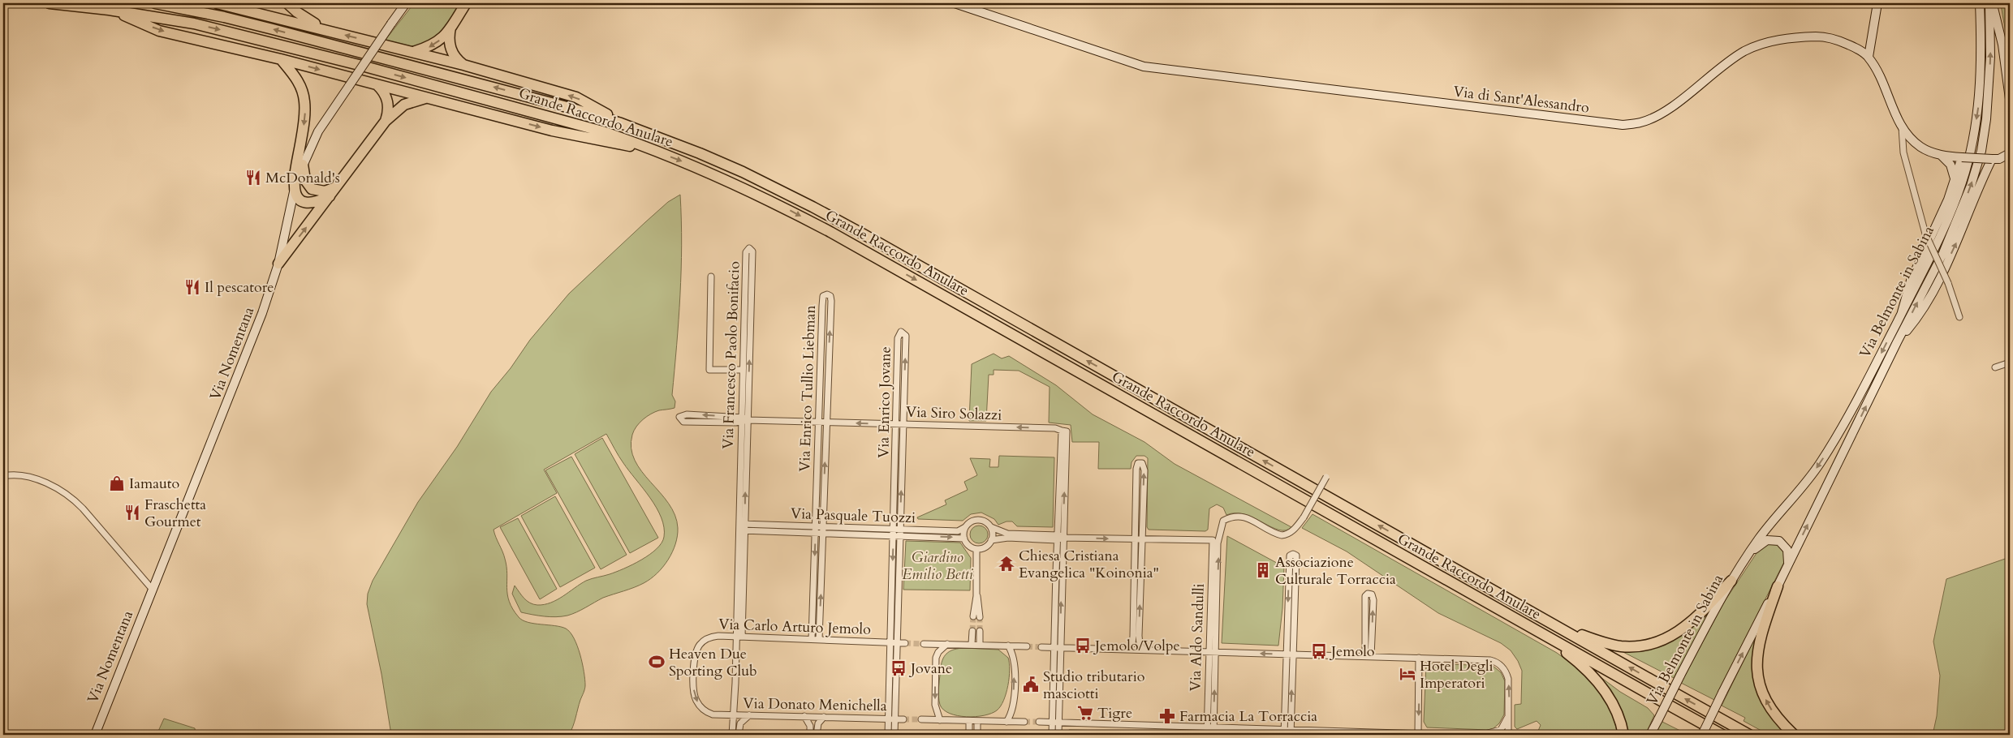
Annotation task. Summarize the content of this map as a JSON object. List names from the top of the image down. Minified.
{"streets":{"highway":["Grande Raccordo Anulare"],"main road":["Via di Sant'Alessandro","Via Belmonte in Sabina","Via Nomentana"],"street":["Via Francesco Paolo Bonifacio","Via Enrico Tullio Liebman","Via Enrico Jovane","Via Siro Solazzi","Via Pasquale Tuozzi","Via Carlo Arturo Jemolo","Via Aldo Sandulli","Via Donato Menichella"]},"crossings":[["Via Francesco Paolo Bonifacio","Via Siro Solazzi"],["Via Francesco Paolo Bonifacio","Via Pasquale Tuozzi"],["Via Francesco Paolo Bonifacio","Via Carlo Arturo Jemolo"],["Via Francesco Paolo Bonifacio","Via Donato Menichella"],["Via Enrico Tullio Liebman","Via Siro Solazzi"],["Via Enrico Tullio Liebman","Via Pasquale Tuozzi"],["Via Enrico Tullio Liebman","Via Carlo Arturo Jemolo"],["Via Enrico Jovane","Via Siro Solazzi"],["Via Enrico Jovane","Via Pasquale Tuozzi"],["Via Enrico Jovane","Via Carlo Arturo Jemolo"],["Via Enrico Jovane","Via Donato Menichella"],["Via Carlo Arturo Jemolo","Via Donato Menichella"]],"parks":["Giardino Emilio Betti"],"places":{"restaurant":["McDonald's","Il pescatore","Fraschetta Gourmet"],"shop":["Iamauto"],"temple":["Chiesa Cristiana Evangelica \"Koinonia\""],"building":["Associazione Culturale Torraccia"],"bus stop":["Jemolo/Volpe","Jemolo","Jovane"],"sports":["Heaven Due Sporting Club"],"hotel":["Hotel Degli Imperatori"],"public building":["Studio tributario masciotti"],"supermarket":["Tigre"],"pharmacy":["Farmacia La Torraccia"]}}
